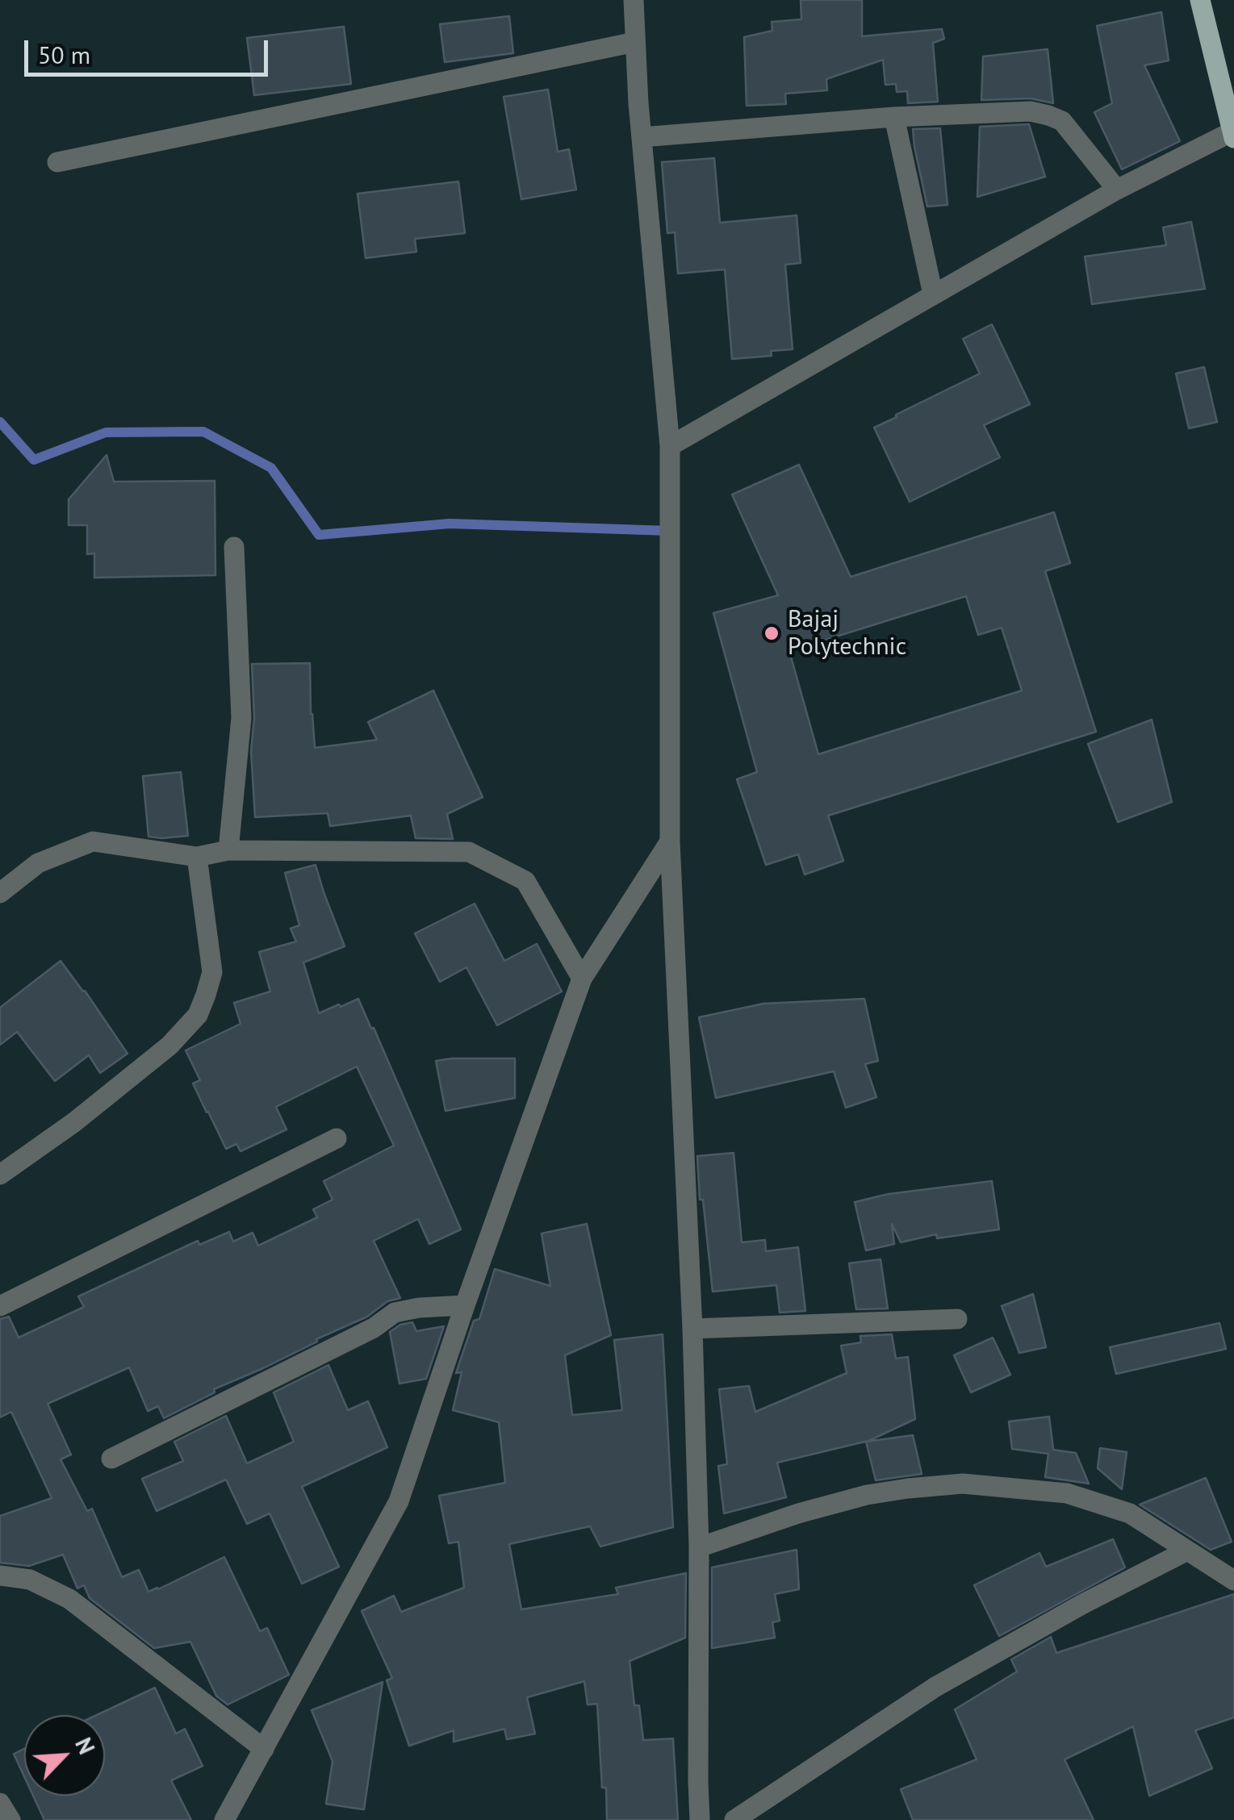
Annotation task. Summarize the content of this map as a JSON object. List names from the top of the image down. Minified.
{"places":["Bajaj Polytechnic"],"scale_bar":"50 m","north":"top right"}
